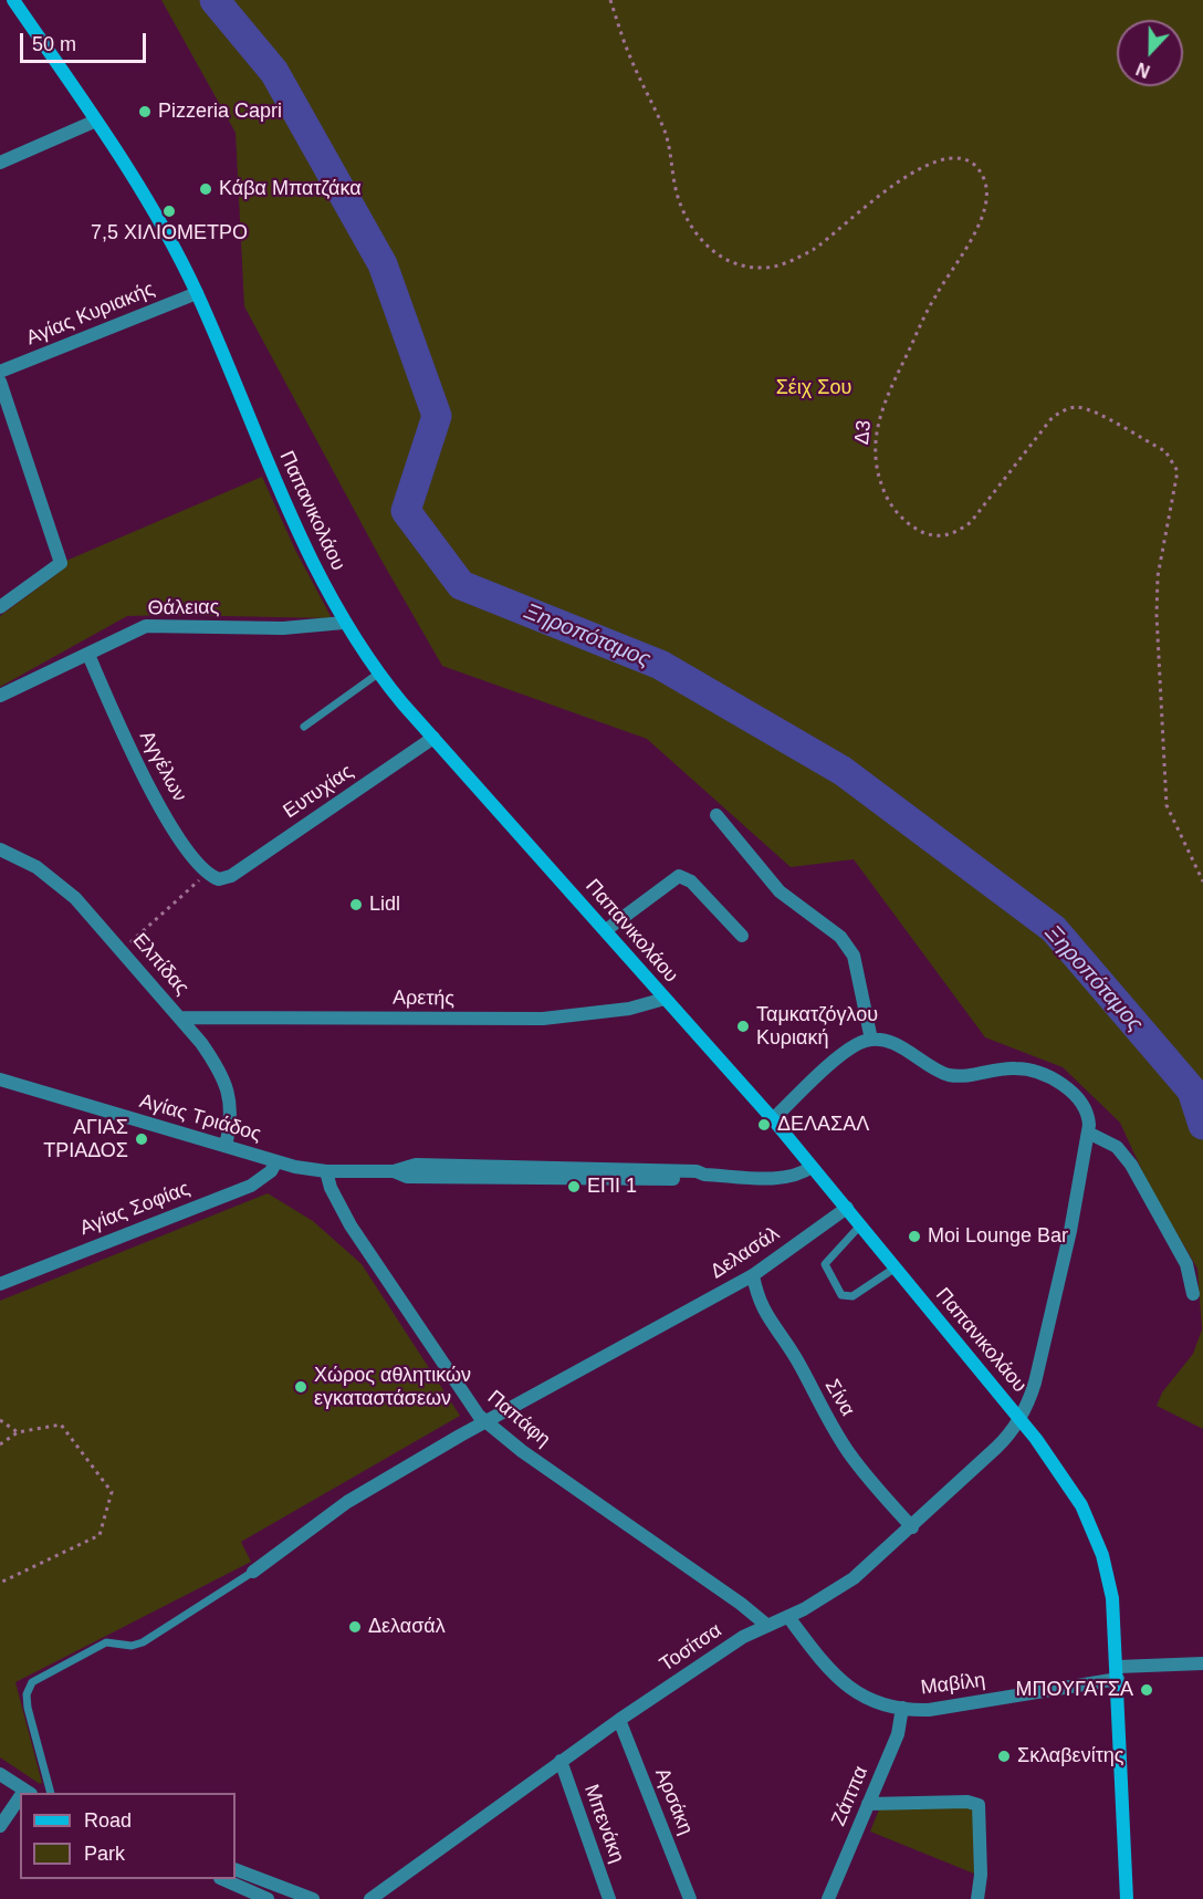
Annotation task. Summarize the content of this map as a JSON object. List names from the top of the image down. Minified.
{"streets":{"main road":["Παπανικολάου"],"street":["Αγίας Κυριακής","Θάλειας","Αγγέλων","Ευτυχίας","Ελπίδας","Αρετής","Αγίας Τριάδος","Αγίας Σοφίας","Δελασάλ","Σίνα","Παπάφη","Τοσίτσα","Μαβίλη","Ζάππα","Αρσάκη","Μπενάκη"],"path":["Δ3"]},"crossings":[["Αγίας Κυριακής","Παπανικολάου"],["Παπανικολάου","Θάλειας"],["Παπανικολάου","Ευτυχίας"],["Παπανικολάου","Αρετής"],["Παπανικολάου","Αγίας Τριάδος"],["Παπανικολάου","Δελασάλ"],["Παπανικολάου","Τοσίτσα"],["Παπανικολάου","Μαβίλη"],["Θάλειας","Αγγέλων"],["Αγγέλων","Ευτυχίας"],["Ελπίδας","Αρετής"],["Ελπίδας","Αγίας Τριάδος"],["Αγίας Τριάδος","Αγίας Σοφίας"],["Αγίας Τριάδος","Παπάφη"],["Δελασάλ","Σίνα"],["Δελασάλ","Παπάφη"],["Σίνα","Τοσίτσα"],["Παπάφη","Τοσίτσα"],["Τοσίτσα","Μαβίλη"],["Τοσίτσα","Αρσάκη"],["Τοσίτσα","Μπενάκη"],["Μαβίλη","Ζάππα"]],"water":["Ξηροπόταμος"],"parks":["Σέιχ Σου"],"places":["Pizzeria Capri","Κάβα Μπατζάκα","7,5 ΧΙΛΙΟΜΕΤΡΟ","Lidl","Ταμκατζόγλου Κυριακή","ΔΕΛΑΣΑΛ","ΑΓΙΑΣ ΤΡΙΑΔΟΣ","ΕΠΙ 1","Moi Lounge Bar","Χώρος αθλητικών εγκαταστάσεων","Δελασάλ","ΜΠΟΥΓΑΤΣΑ","Σκλαβενίτης"],"legend":["Road","Park"],"scale_bar":"50 m","north":"bottom"}
